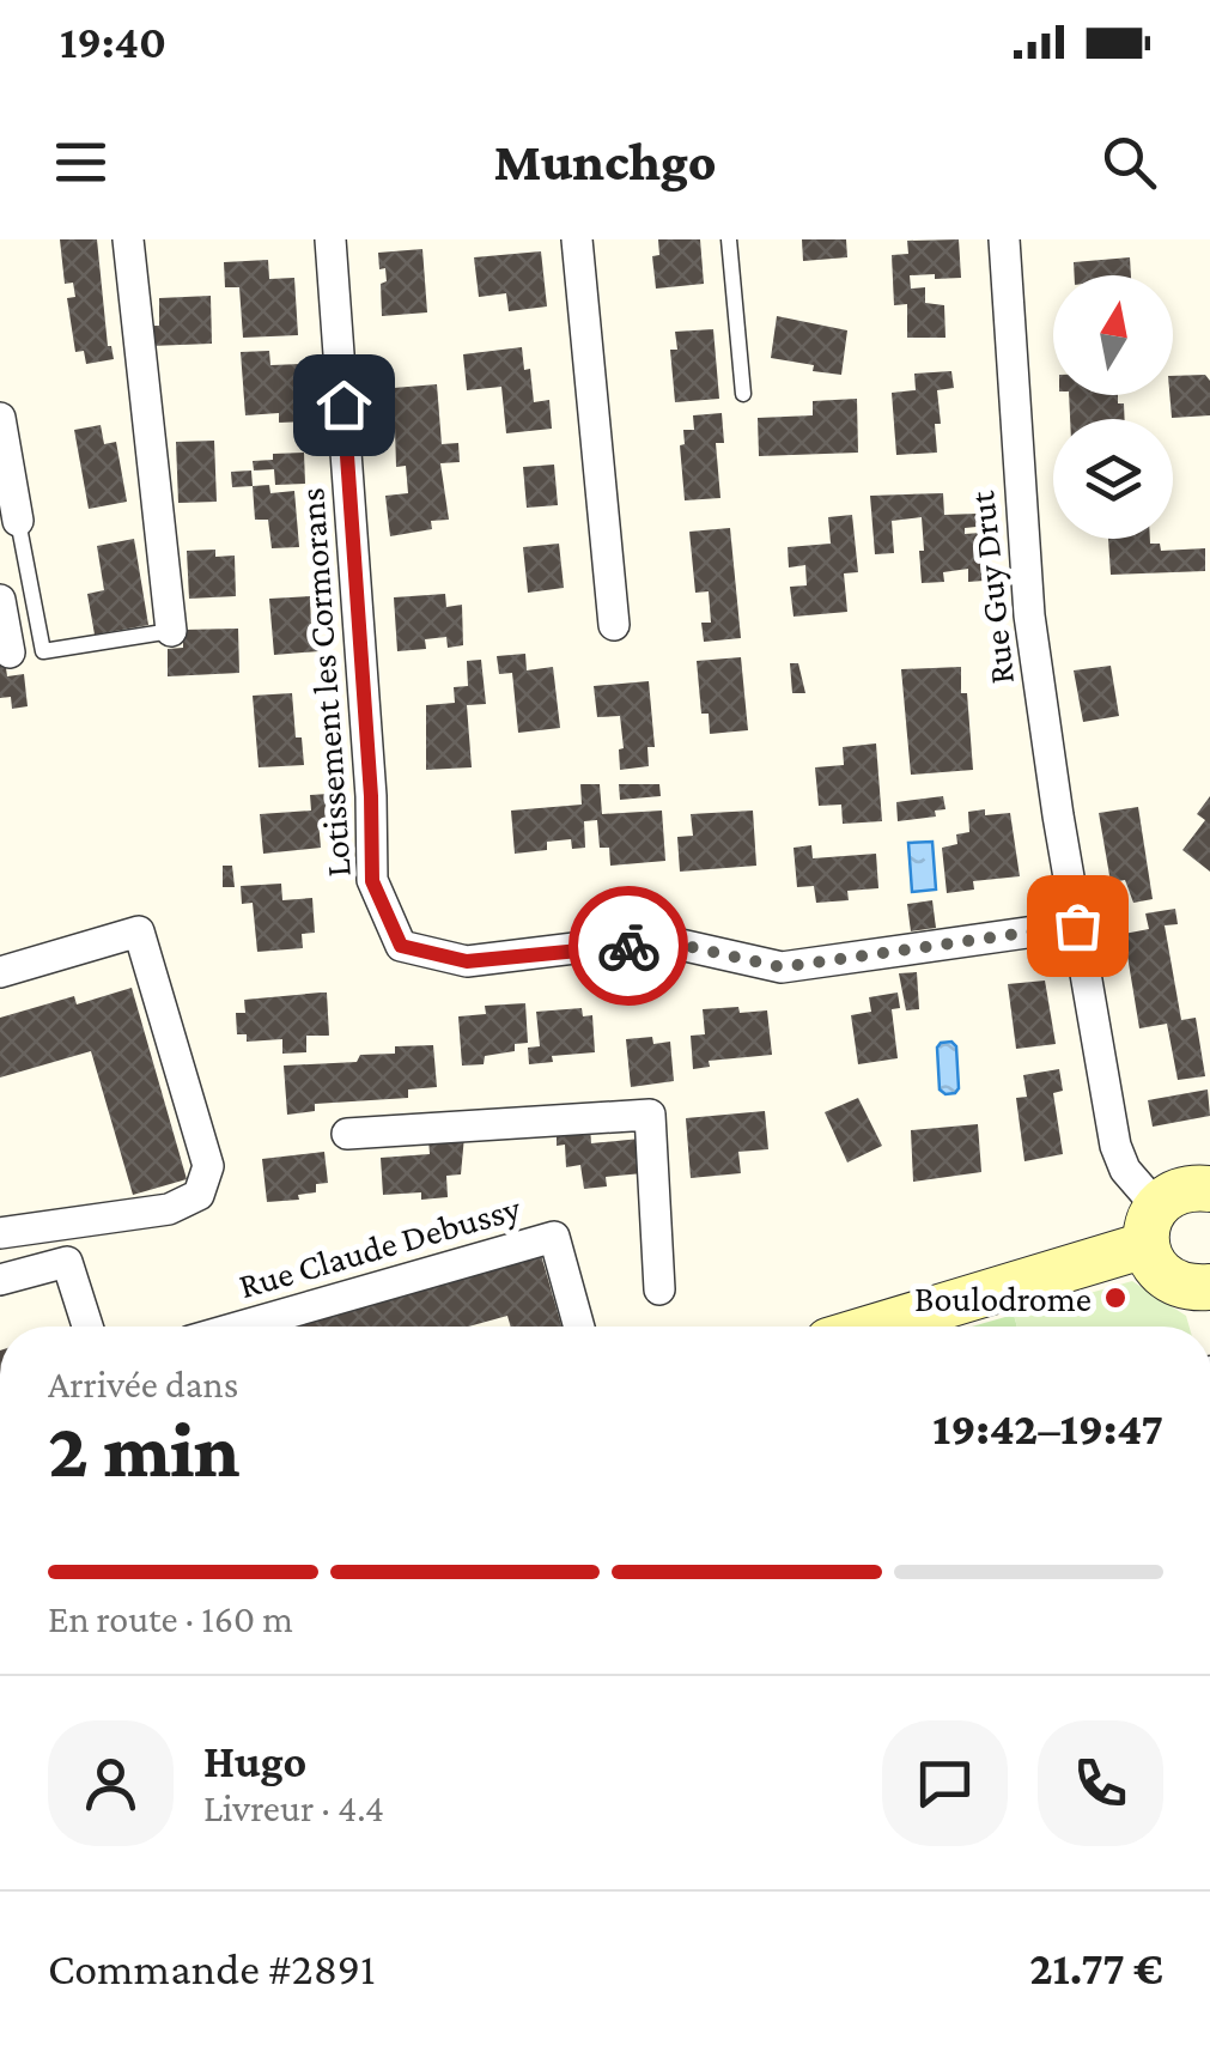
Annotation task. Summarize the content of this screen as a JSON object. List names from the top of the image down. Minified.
{"streets":{"street":["Rue Guy Drut","Lotissement les Cormorans","Rue Claude Debussy"]},"crossings":[["Rue Guy Drut","Lotissement les Cormorans"]],"places":["Boulodrome"],"north":"top","page":{"status":"19:40","header":"Munchgo","heading":["2 min","Arrivée dans","19:42–19:47"],"panel":["Hugo","Livreur · 4.4","Commande #2891","21.77 €"],"bar":"En route · 160 m"}}
